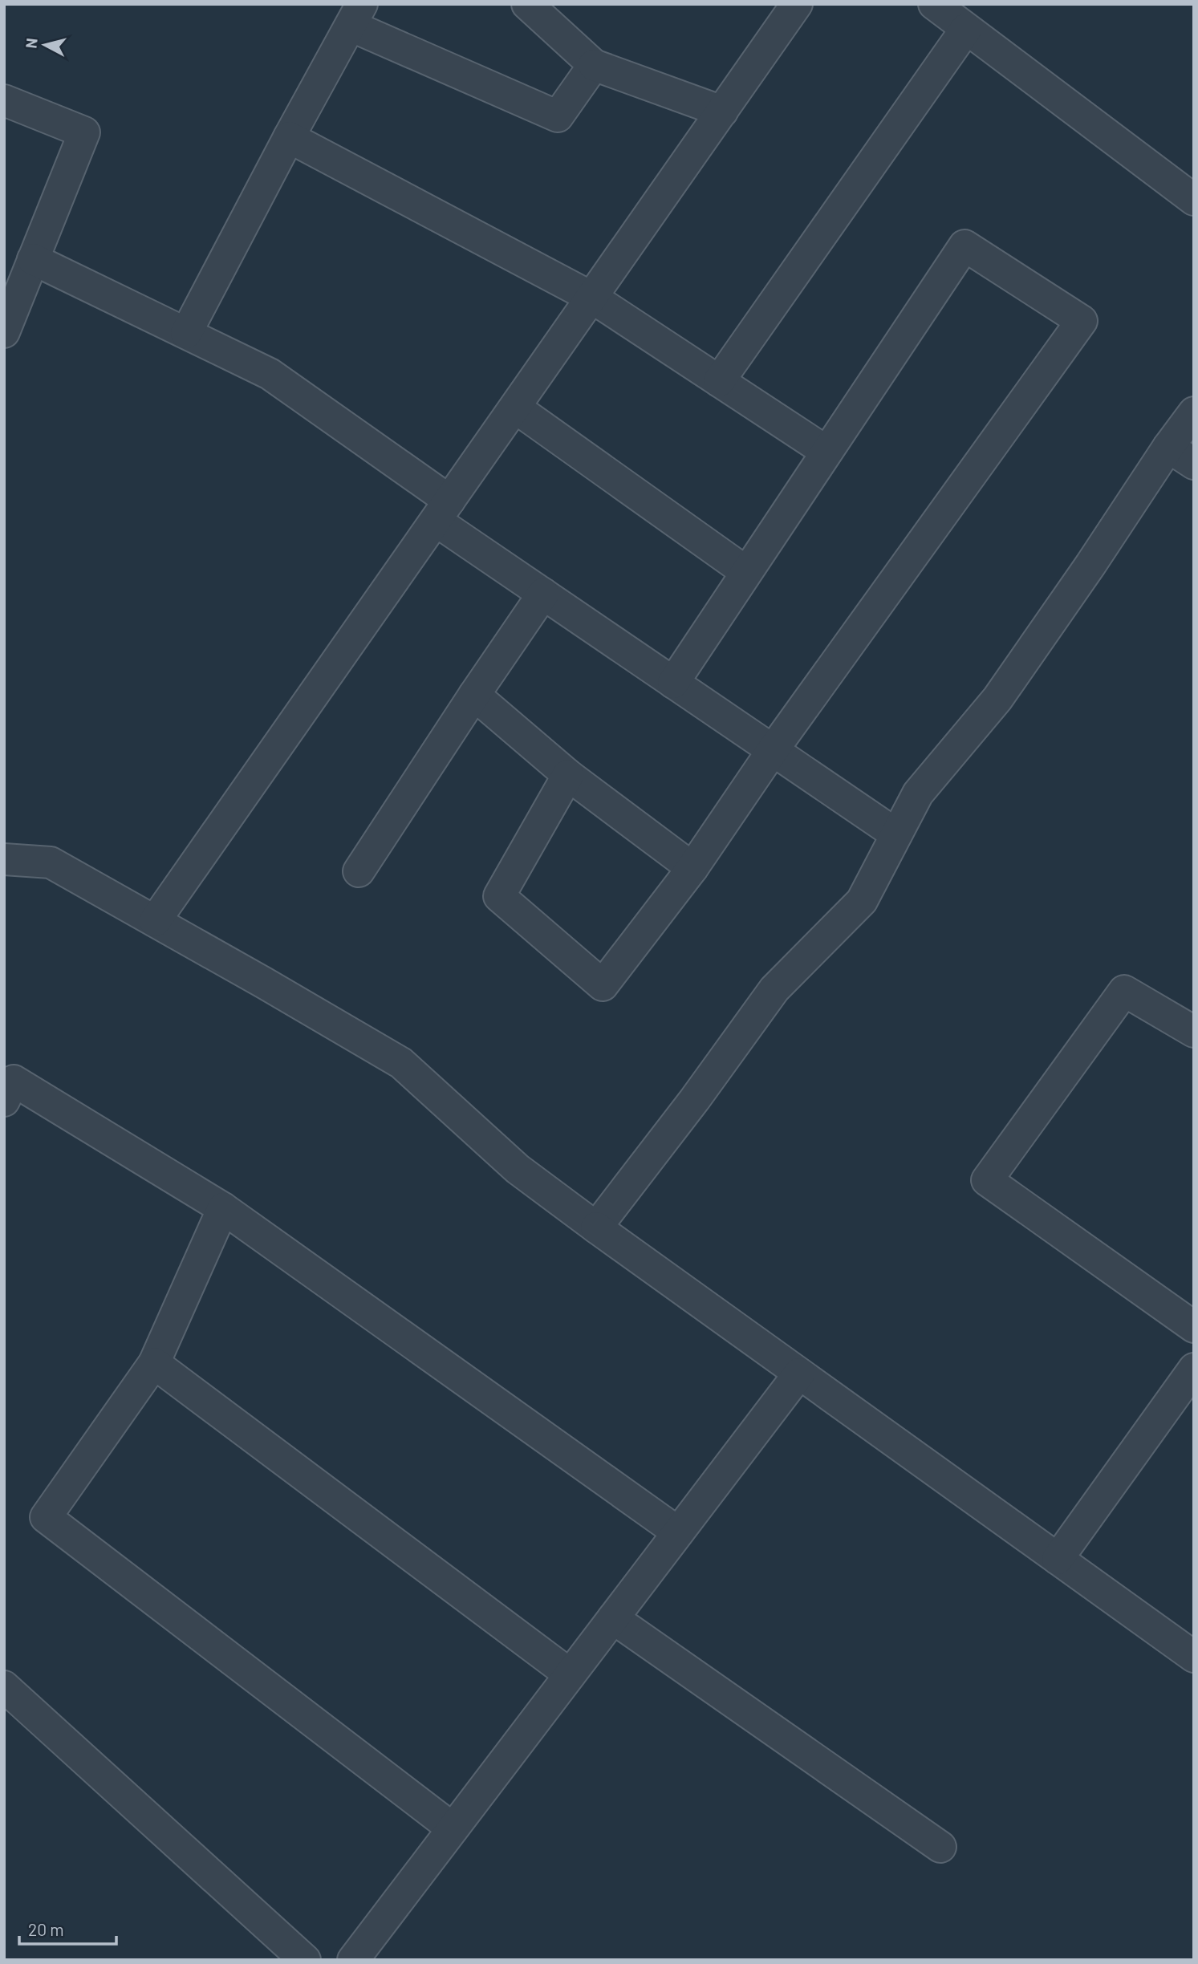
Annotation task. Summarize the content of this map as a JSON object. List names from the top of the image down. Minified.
{"scale_bar":"20 m","north":"left"}
